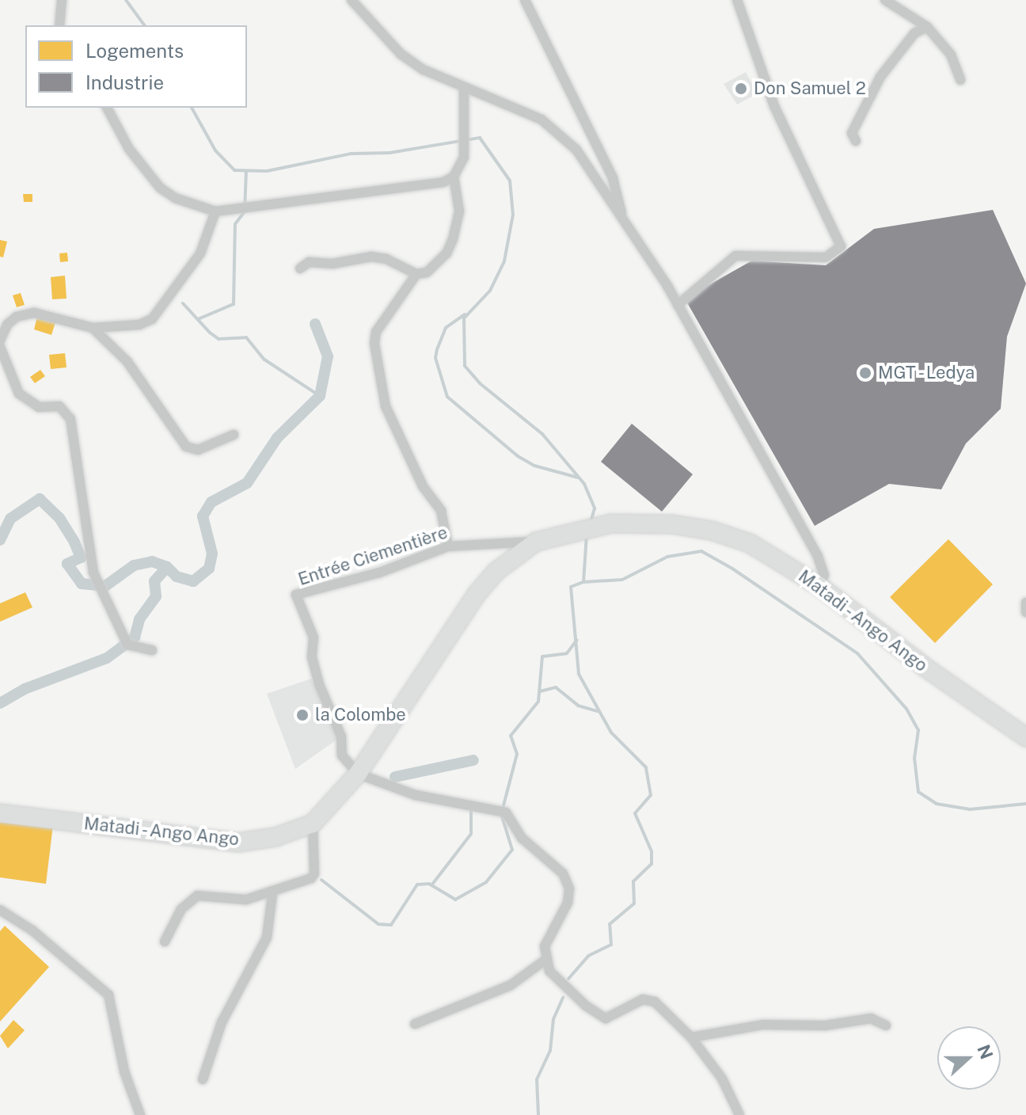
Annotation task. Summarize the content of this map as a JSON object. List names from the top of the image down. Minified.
{"streets":{"highway":["Matadi - Ango Ango"],"street":["Entrée Ciementière"]},"crossings":[["Entrée Ciementière","Matadi - Ango Ango"]],"places":["Don Samuel 2","MGT - Ledya","la Colombe"],"legend":["Logements","Industrie"],"north":"right"}
